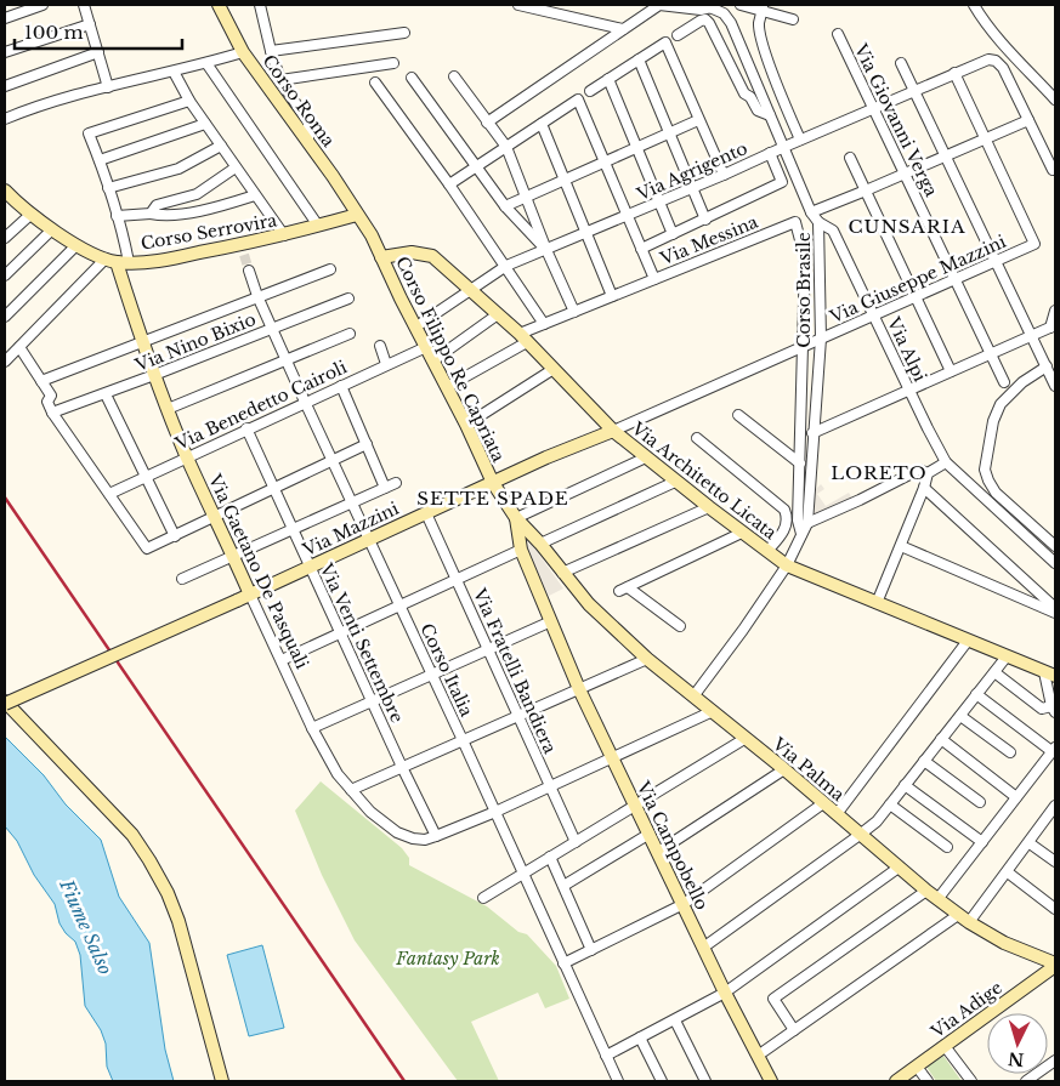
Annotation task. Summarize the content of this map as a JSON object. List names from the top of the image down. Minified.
{"streets":{"main road":["Corso Roma","Corso Serrovira","Corso Filippo Re Capriata","Via Architetto Licata","Via Mazzini","Via Gaetano De Pasquali","Via Palma","Via Campobello","Via Adige"],"street":["Via Giovanni Verga","Via Agrigento","Via Messina","Via Giuseppe Mazzini","Corso Brasile","Via Nino Bixio","Via Alpi","Via Benedetto Cairoli","Via Venti Settembre","Corso Italia","Via Fratelli Bandiera"]},"crossings":[["Corso Roma","Corso Serrovira"],["Corso Roma","Corso Filippo Re Capriata"],["Via Giovanni Verga","Via Agrigento"],["Via Giovanni Verga","Via Giuseppe Mazzini"],["Via Agrigento","Corso Brasile"],["Via Agrigento","Corso Filippo Re Capriata"],["Via Agrigento","Via Architetto Licata"],["Corso Serrovira","Corso Filippo Re Capriata"],["Corso Serrovira","Via Gaetano De Pasquali"],["Via Messina","Via Giuseppe Mazzini"],["Via Messina","Corso Brasile"],["Via Messina","Corso Filippo Re Capriata"],["Via Messina","Via Architetto Licata"],["Via Giuseppe Mazzini","Corso Brasile"],["Via Giuseppe Mazzini","Via Alpi"],["Via Giuseppe Mazzini","Via Architetto Licata"],["Via Giuseppe Mazzini","Via Mazzini"],["Corso Brasile","Via Alpi"],["Corso Brasile","Via Architetto Licata"],["Corso Brasile","Via Palma"],["Via Nino Bixio","Via Gaetano De Pasquali"],["Via Nino Bixio","Corso Italia"],["Corso Filippo Re Capriata","Via Benedetto Cairoli"],["Corso Filippo Re Capriata","Via Architetto Licata"],["Corso Filippo Re Capriata","Via Mazzini"],["Corso Filippo Re Capriata","Via Palma"],["Corso Filippo Re Capriata","Via Campobello"],["Via Benedetto Cairoli","Via Gaetano De Pasquali"],["Via Benedetto Cairoli","Via Venti Settembre"],["Via Benedetto Cairoli","Corso Italia"],["Via Architetto Licata","Via Mazzini"],["Via Mazzini","Via Gaetano De Pasquali"],["Via Mazzini","Via Venti Settembre"],["Via Mazzini","Corso Italia"],["Via Mazzini","Via Fratelli Bandiera"],["Via Gaetano De Pasquali","Via Venti Settembre"],["Via Palma","Via Adige"]],"districts":["CUNSARIA","LORETO","SETTE SPADE"],"water":["Fiume Salso"],"parks":["Fantasy Park"],"scale_bar":"100 m","north":"bottom"}
